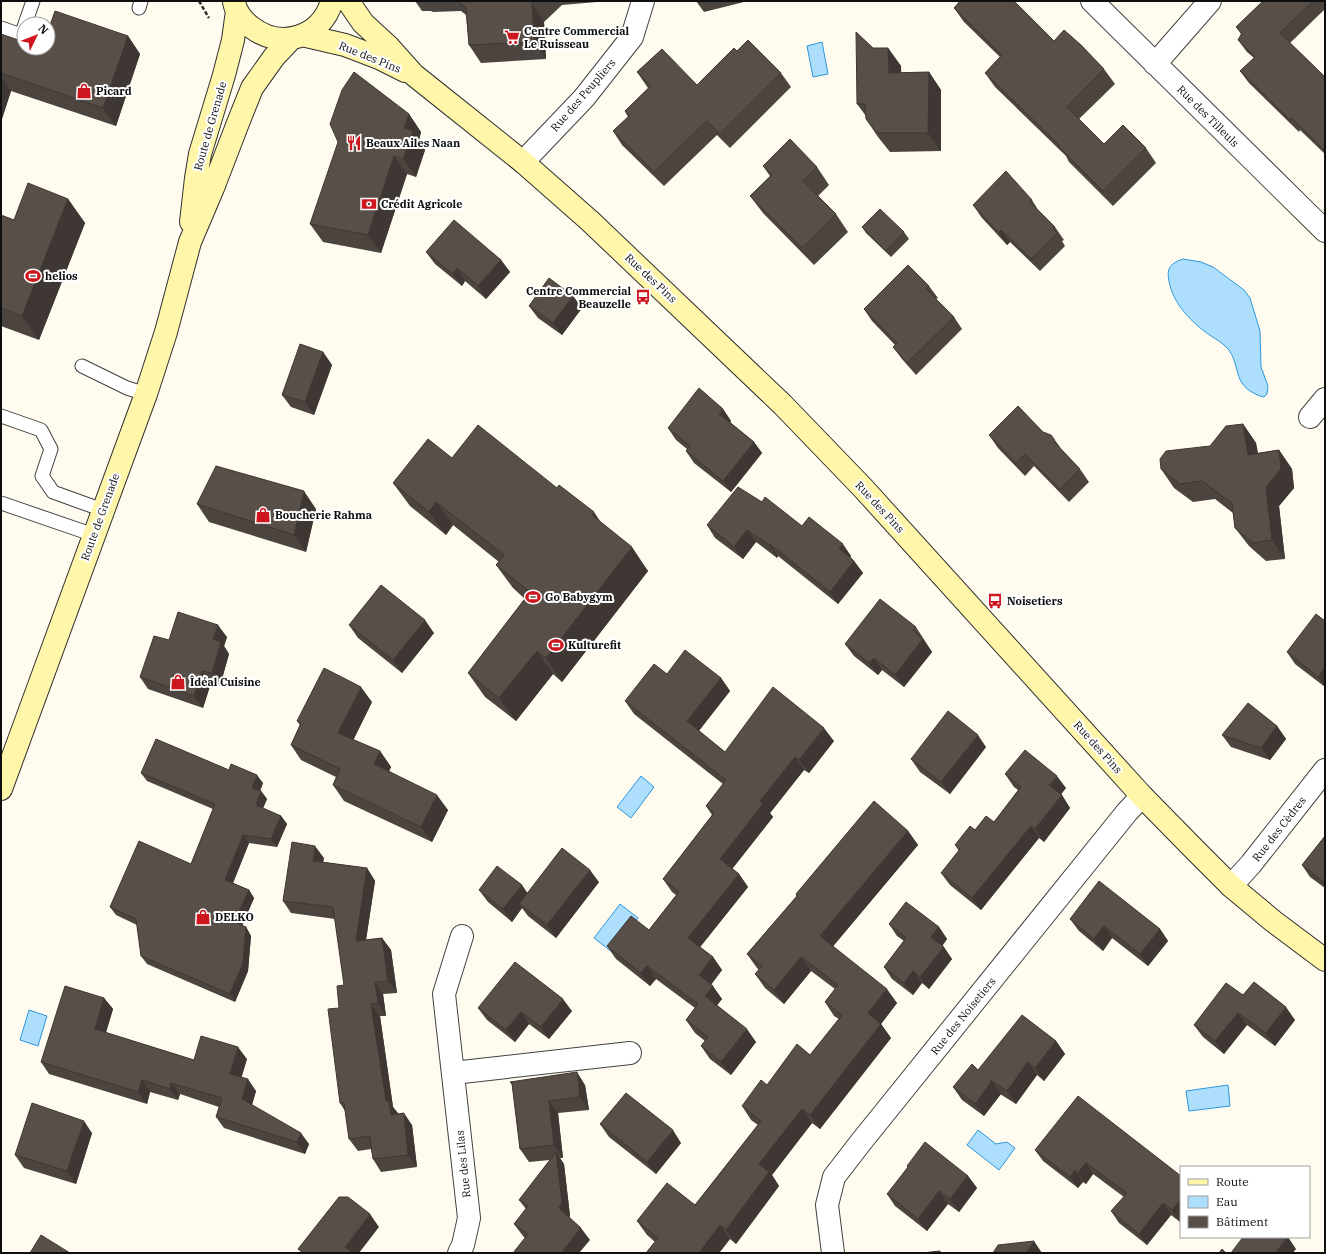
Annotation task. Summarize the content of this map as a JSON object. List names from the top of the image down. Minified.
{"streets":{"street":["Rue des Pins","Rue des Peupliers","Rue des Tilleuls","Route de Grenade","Rue des Cèdres","Rue des Noisetiers","Rue des Lilas"]},"crossings":[["Rue des Pins","Rue des Peupliers"],["Rue des Pins","Route de Grenade"],["Rue des Pins","Rue des Cèdres"],["Rue des Pins","Rue des Noisetiers"]],"places":{"supermarket":["Centre Commercial Le Ruisseau"],"shop":["Picard","Boucherie Rahma","Îdéal Cuisine","DELKO"],"restaurant":["Beaux Ailes Naan"],"bank":["Crédit Agricole"],"sports":["helios","Go Babygym","Kulturefit"],"bus stop":["Centre Commercial Beauzelle","Noisetiers"]},"legend":["Route","Eau","Bâtiment"],"north":"top right"}
